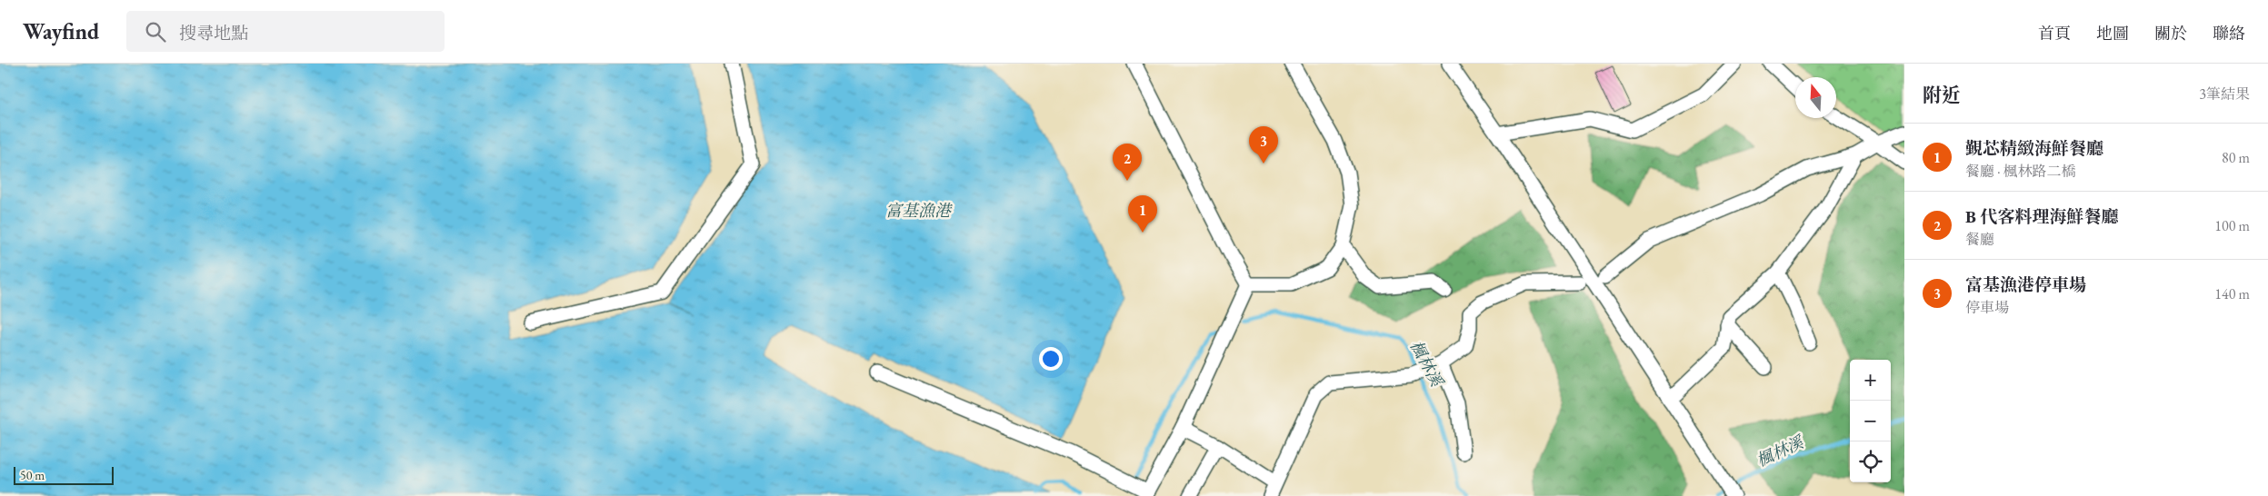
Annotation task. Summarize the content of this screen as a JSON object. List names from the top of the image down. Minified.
{"water":["富基漁港","楓林溪"],"scale_bar":"50 m","north":"top","page":{"header":"Wayfind","search":"搜尋地點","nav":["首頁","地圖","關於","聯絡"],"heading":["附近","3筆結果"],"list":[{"mark":"1","name":"覲芯精緻海鮮餐廳","note":"餐廳 · 楓林路二橋","value":"80 m"},{"mark":"2","name":"B 代客料理海鮮餐廳","note":"餐廳","value":"100 m"},{"mark":"3","name":"富基漁港停車場","note":"停車場","value":"140 m"}],"pins":["3","2","1"],"map_buttons":["+","−"],"scale":"50 m"}}
